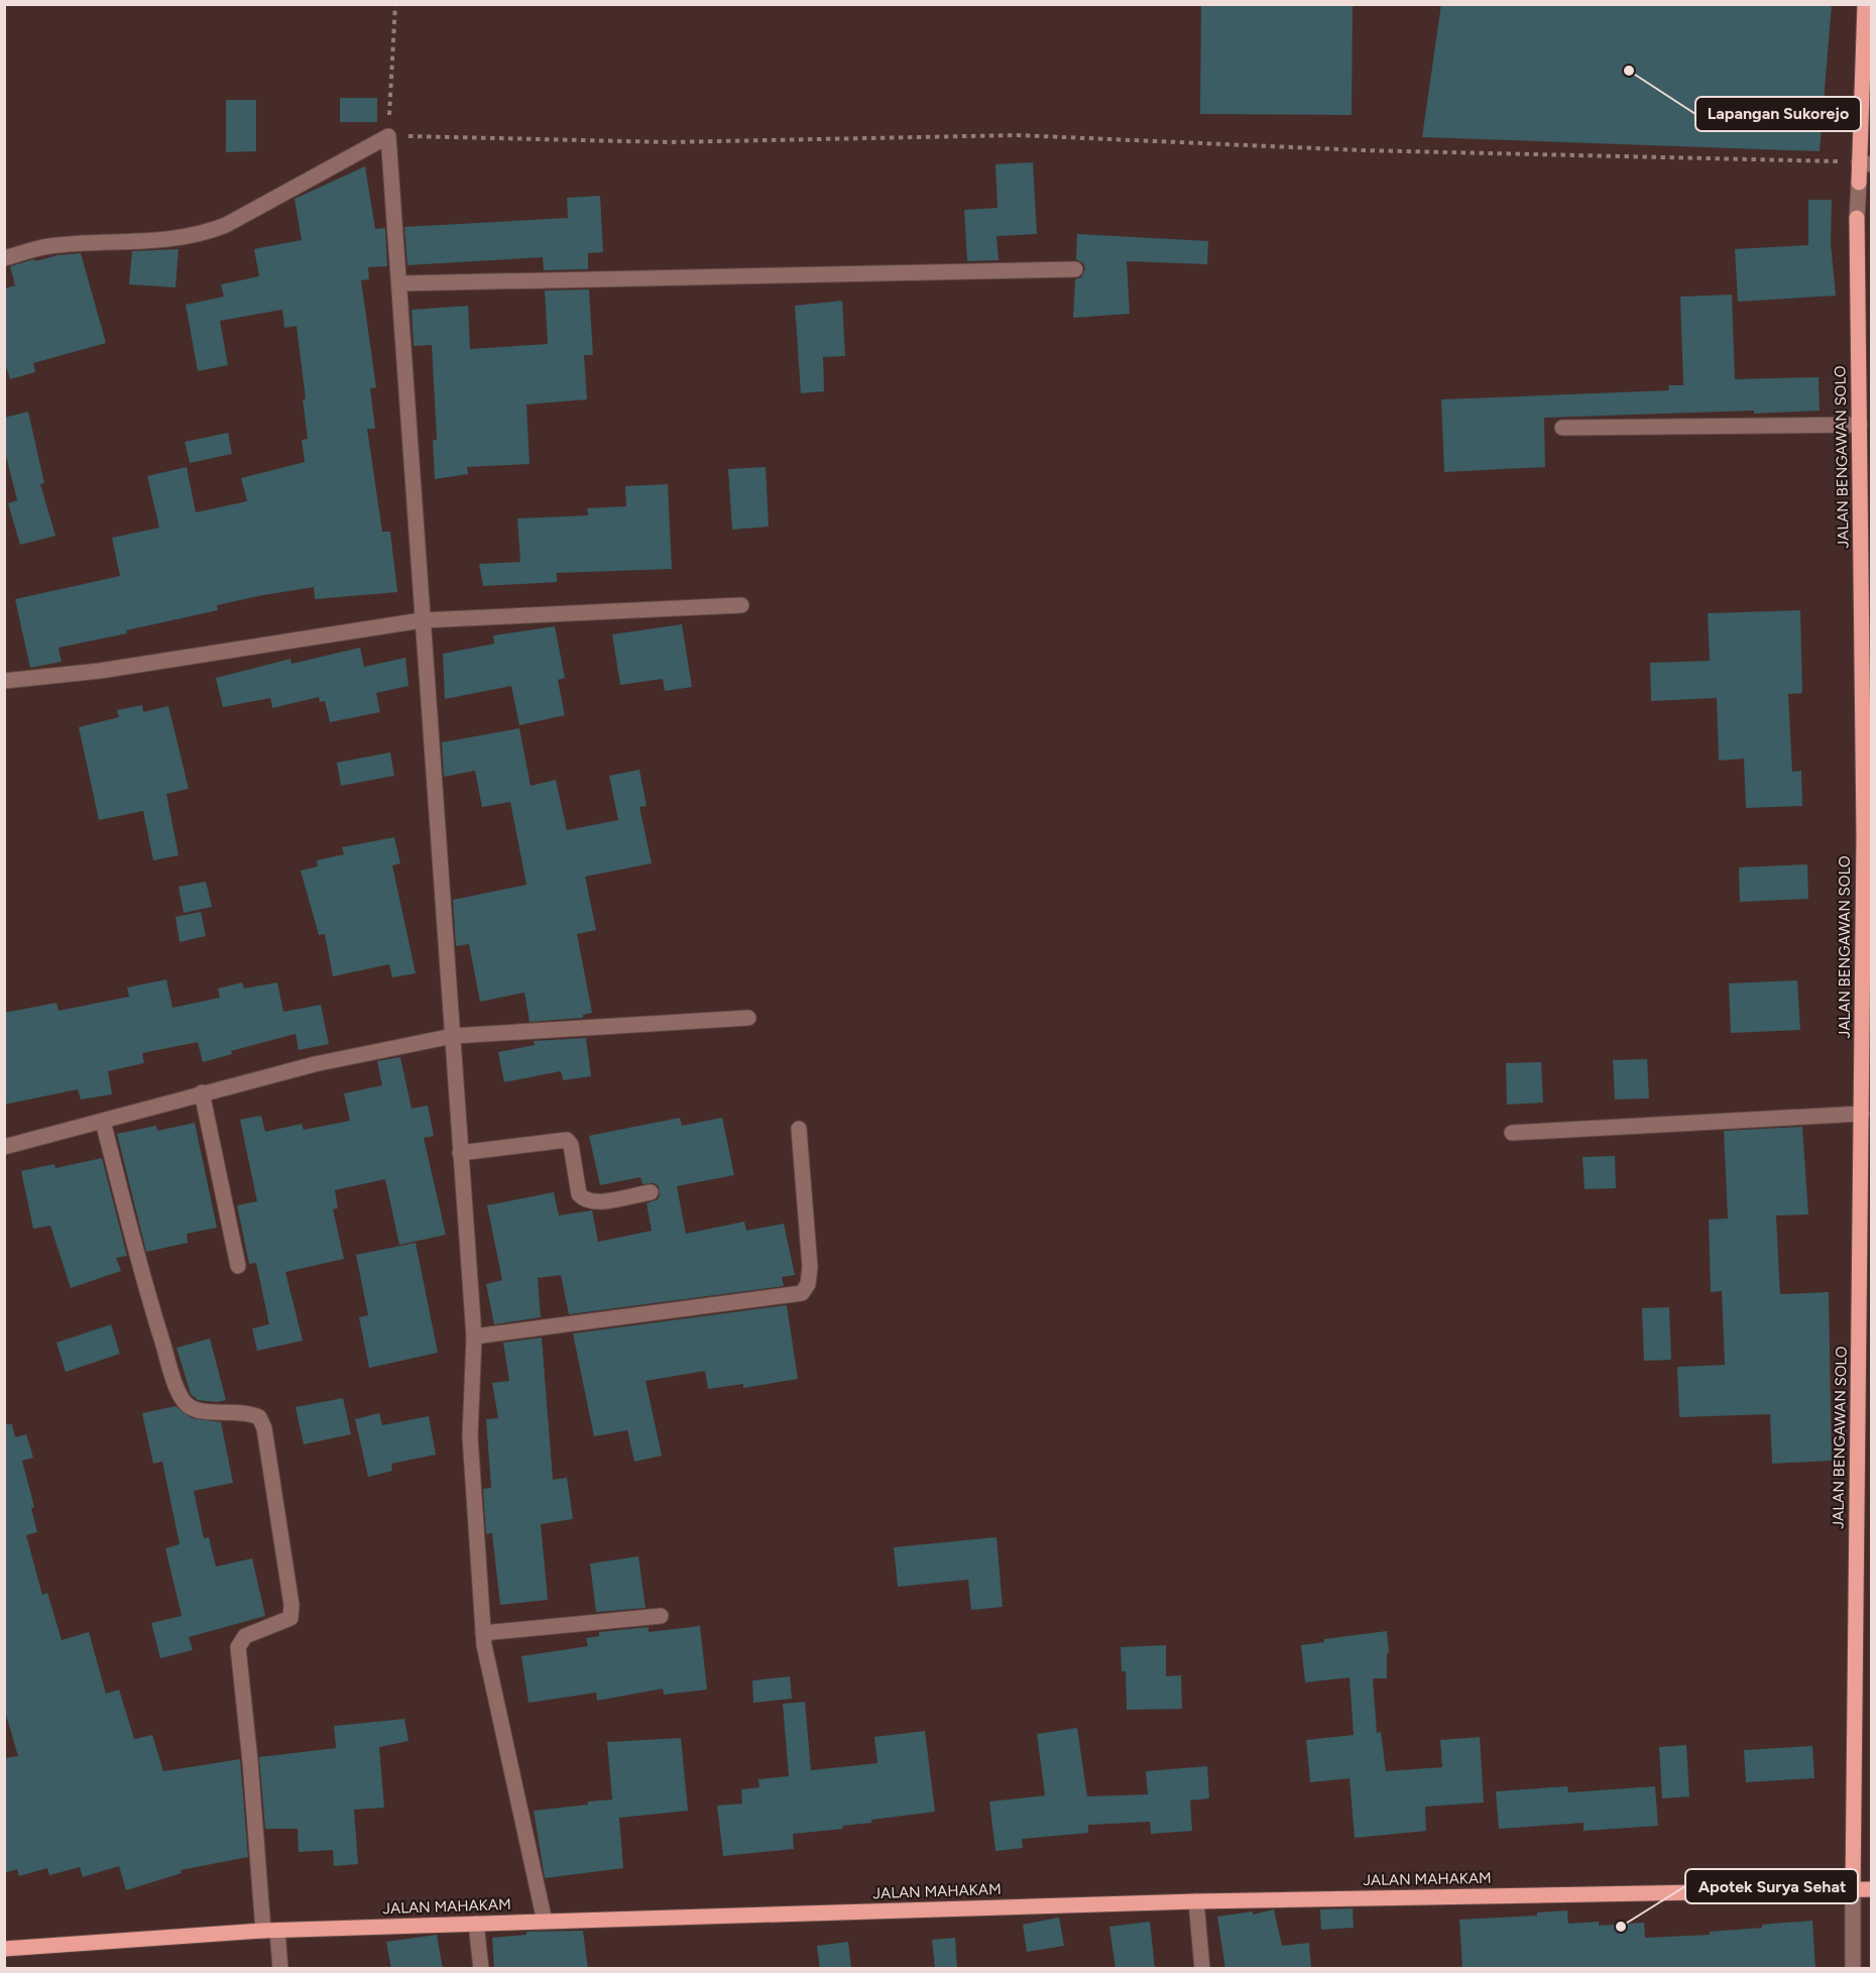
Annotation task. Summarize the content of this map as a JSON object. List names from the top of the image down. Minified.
{"streets":{"main road":["JALAN BENGAWAN SOLO","JALAN MAHAKAM"]},"crossings":[["JALAN BENGAWAN SOLO","JALAN MAHAKAM"]],"places":["Lapangan Sukorejo","Apotek Surya Sehat"]}
